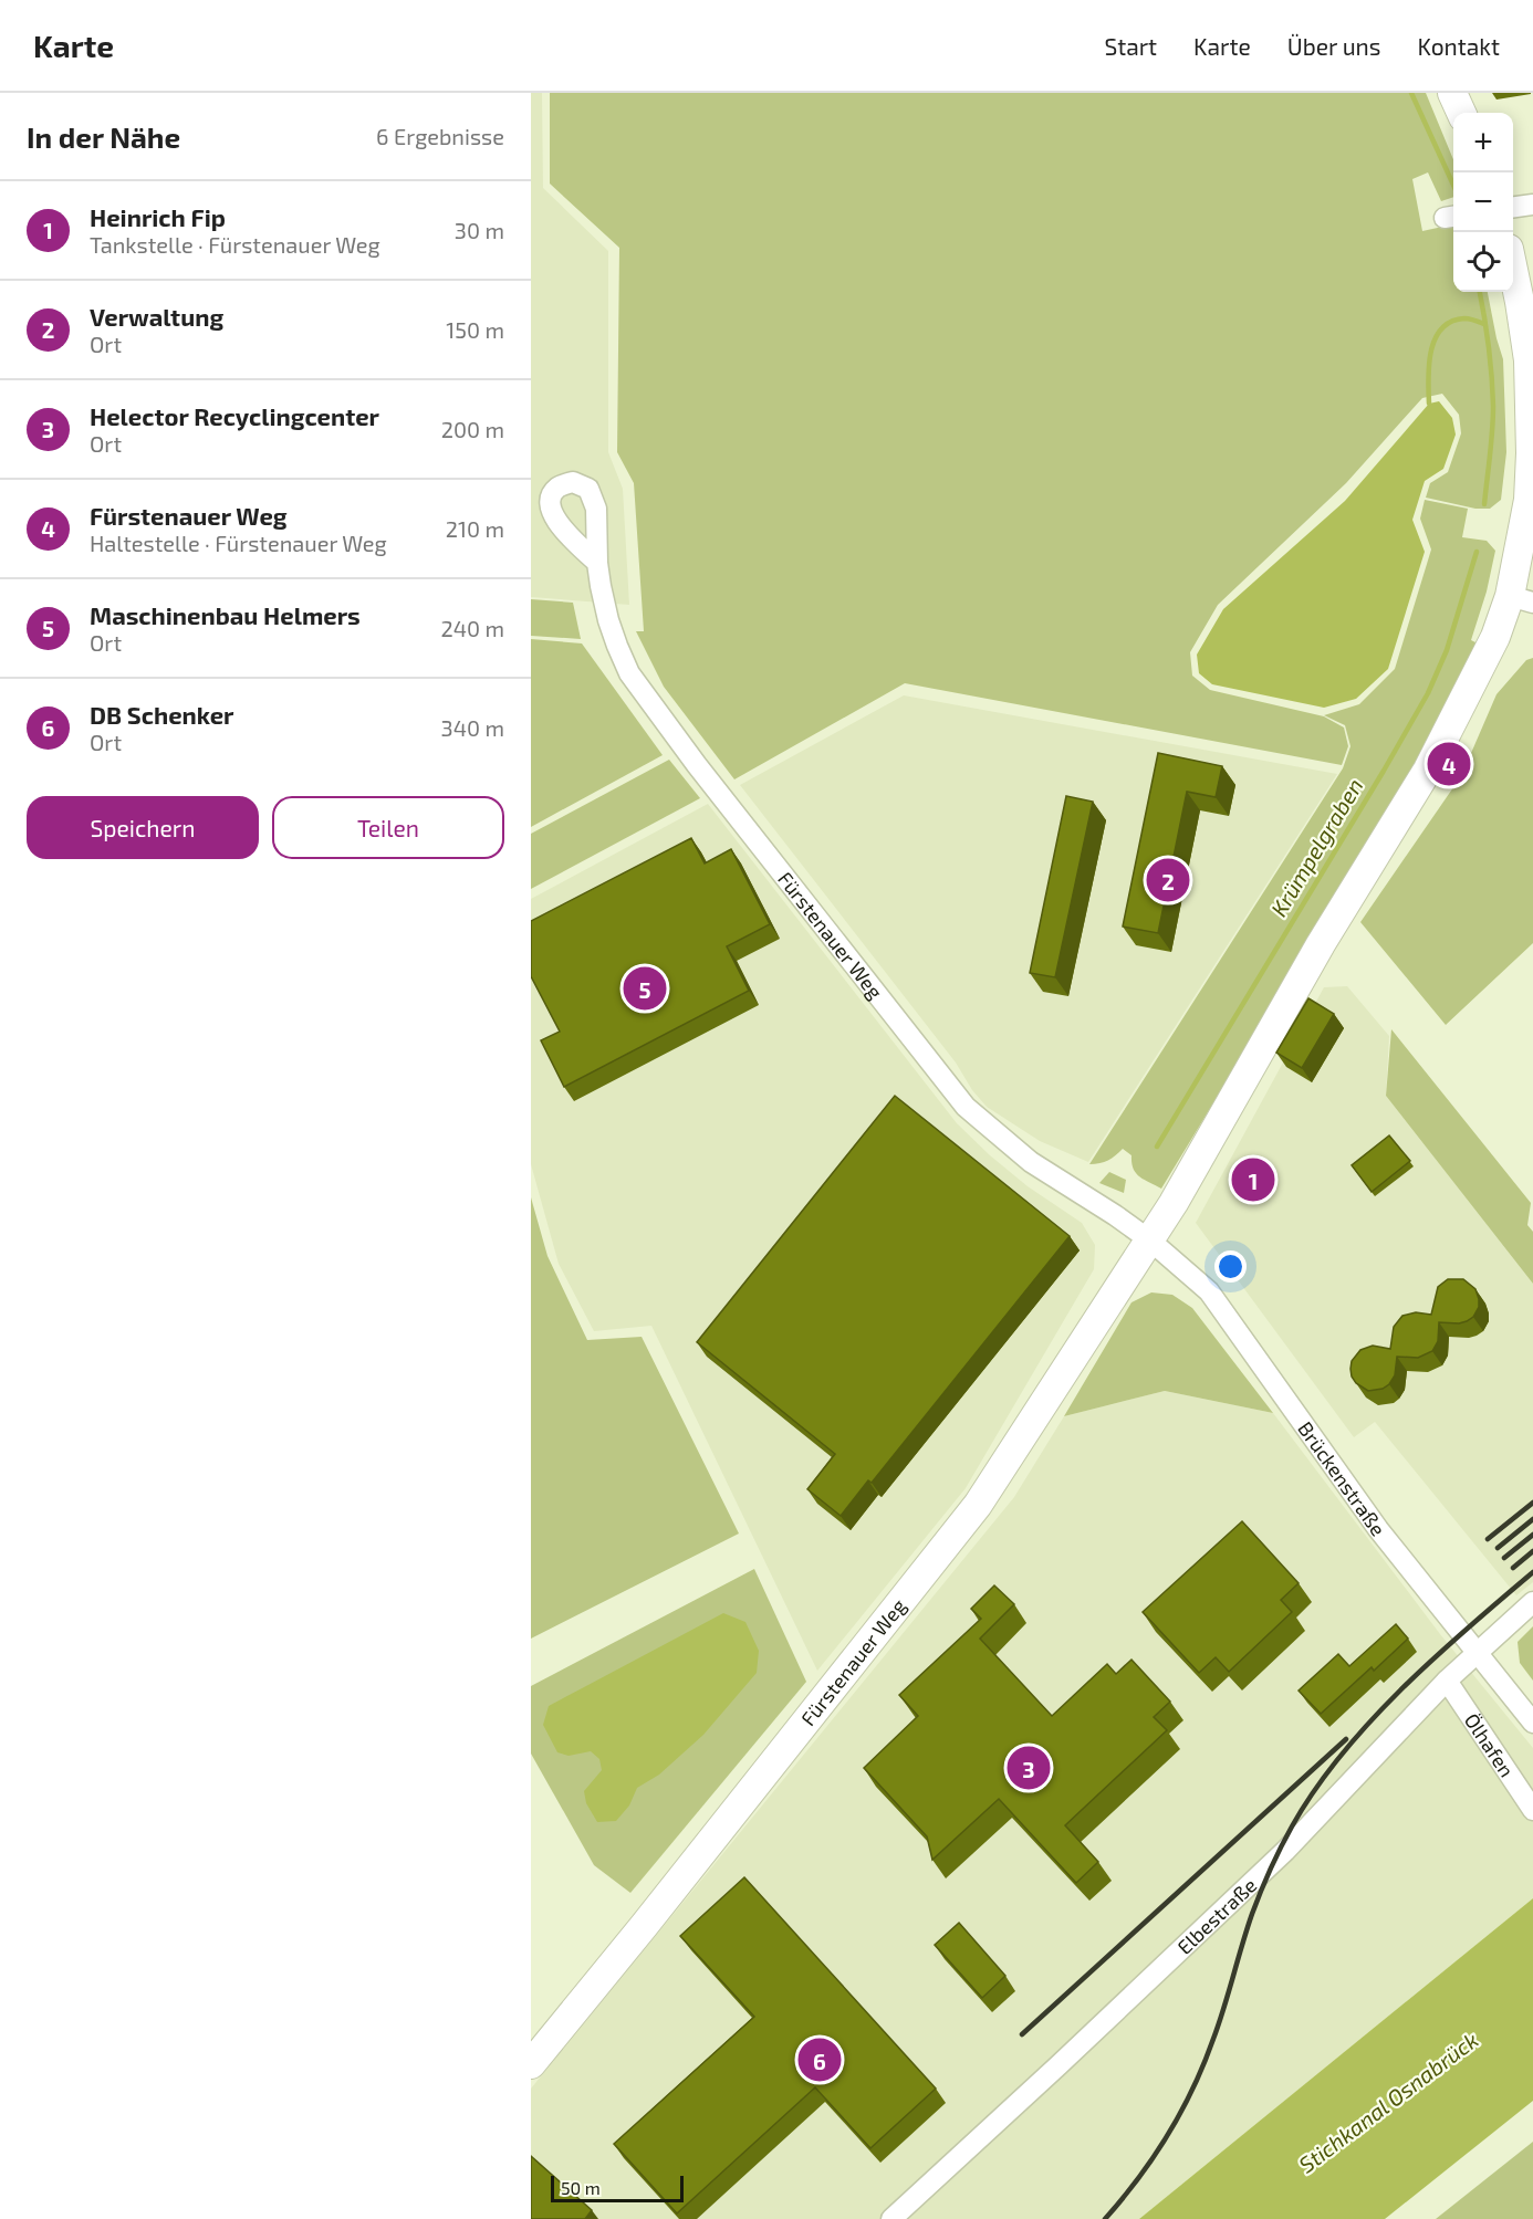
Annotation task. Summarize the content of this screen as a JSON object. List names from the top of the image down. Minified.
{"streets":{"street":["Fürstenauer Weg","Brückenstraße","Ölhafen","Elbestraße"]},"crossings":[["Fürstenauer Weg","Brückenstraße"],["Brückenstraße","Elbestraße"],["Ölhafen","Elbestraße"]],"water":["Krümpelgraben","Stichkanal Osnabrück"],"scale_bar":"50 m","page":{"header":"Karte","nav":["Start","Karte","Über uns","Kontakt"],"heading":["In der Nähe","6 Ergebnisse"],"map_buttons":["+","−"],"list":[{"mark":"1","name":"Heinrich Fip","note":"Tankstelle · Fürstenauer Weg","value":"30 m"},{"mark":"2","name":"Verwaltung","note":"Ort","value":"150 m"},{"mark":"3","name":"Helector Recyclingcenter","note":"Ort","value":"200 m"},{"mark":"4","name":"Fürstenauer Weg","note":"Haltestelle · Fürstenauer Weg","value":"210 m"},{"mark":"5","name":"Maschinenbau Helmers","note":"Ort","value":"240 m"},{"mark":"6","name":"DB Schenker","note":"Ort","value":"340 m"}],"pins":["4","2","5","1","3","6"],"buttons":["Speichern","Teilen"],"scale":"50 m"}}
